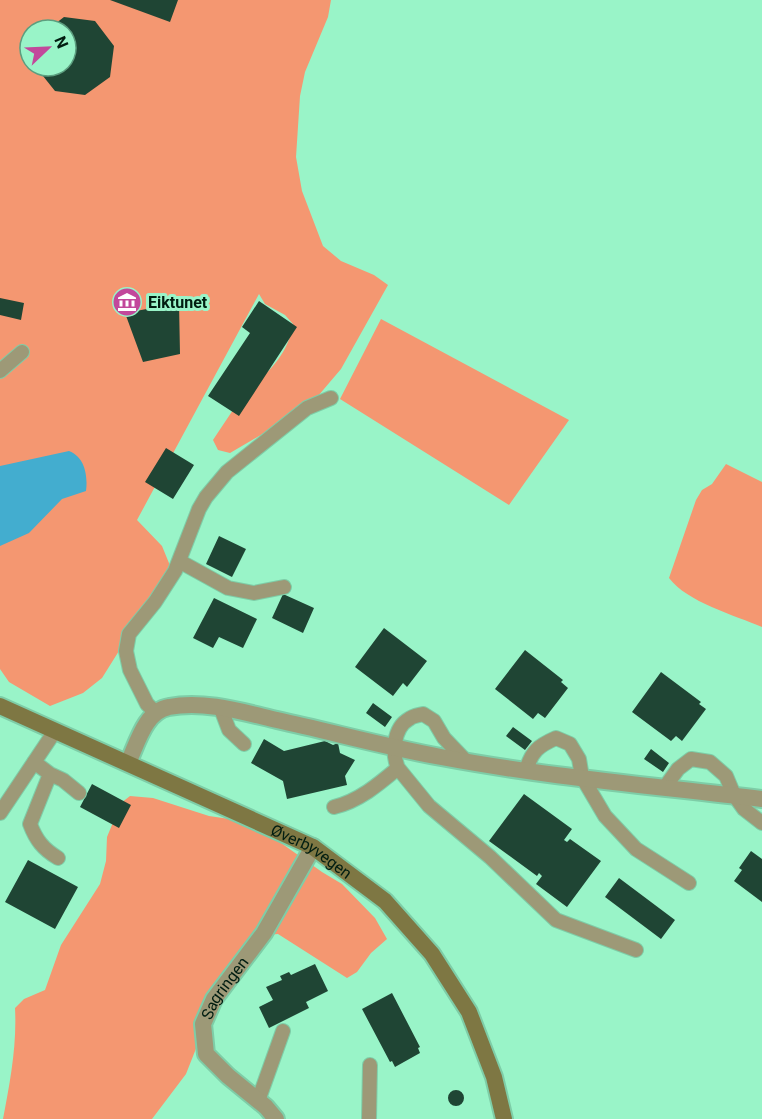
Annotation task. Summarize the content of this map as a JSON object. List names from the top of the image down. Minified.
{"streets":{"main road":["Øverbyvegen"],"street":["Sagringen"]},"crossings":[["Øverbyvegen","Sagringen"]],"places":{"museum":["Eiktunet"]},"north":"top right"}
